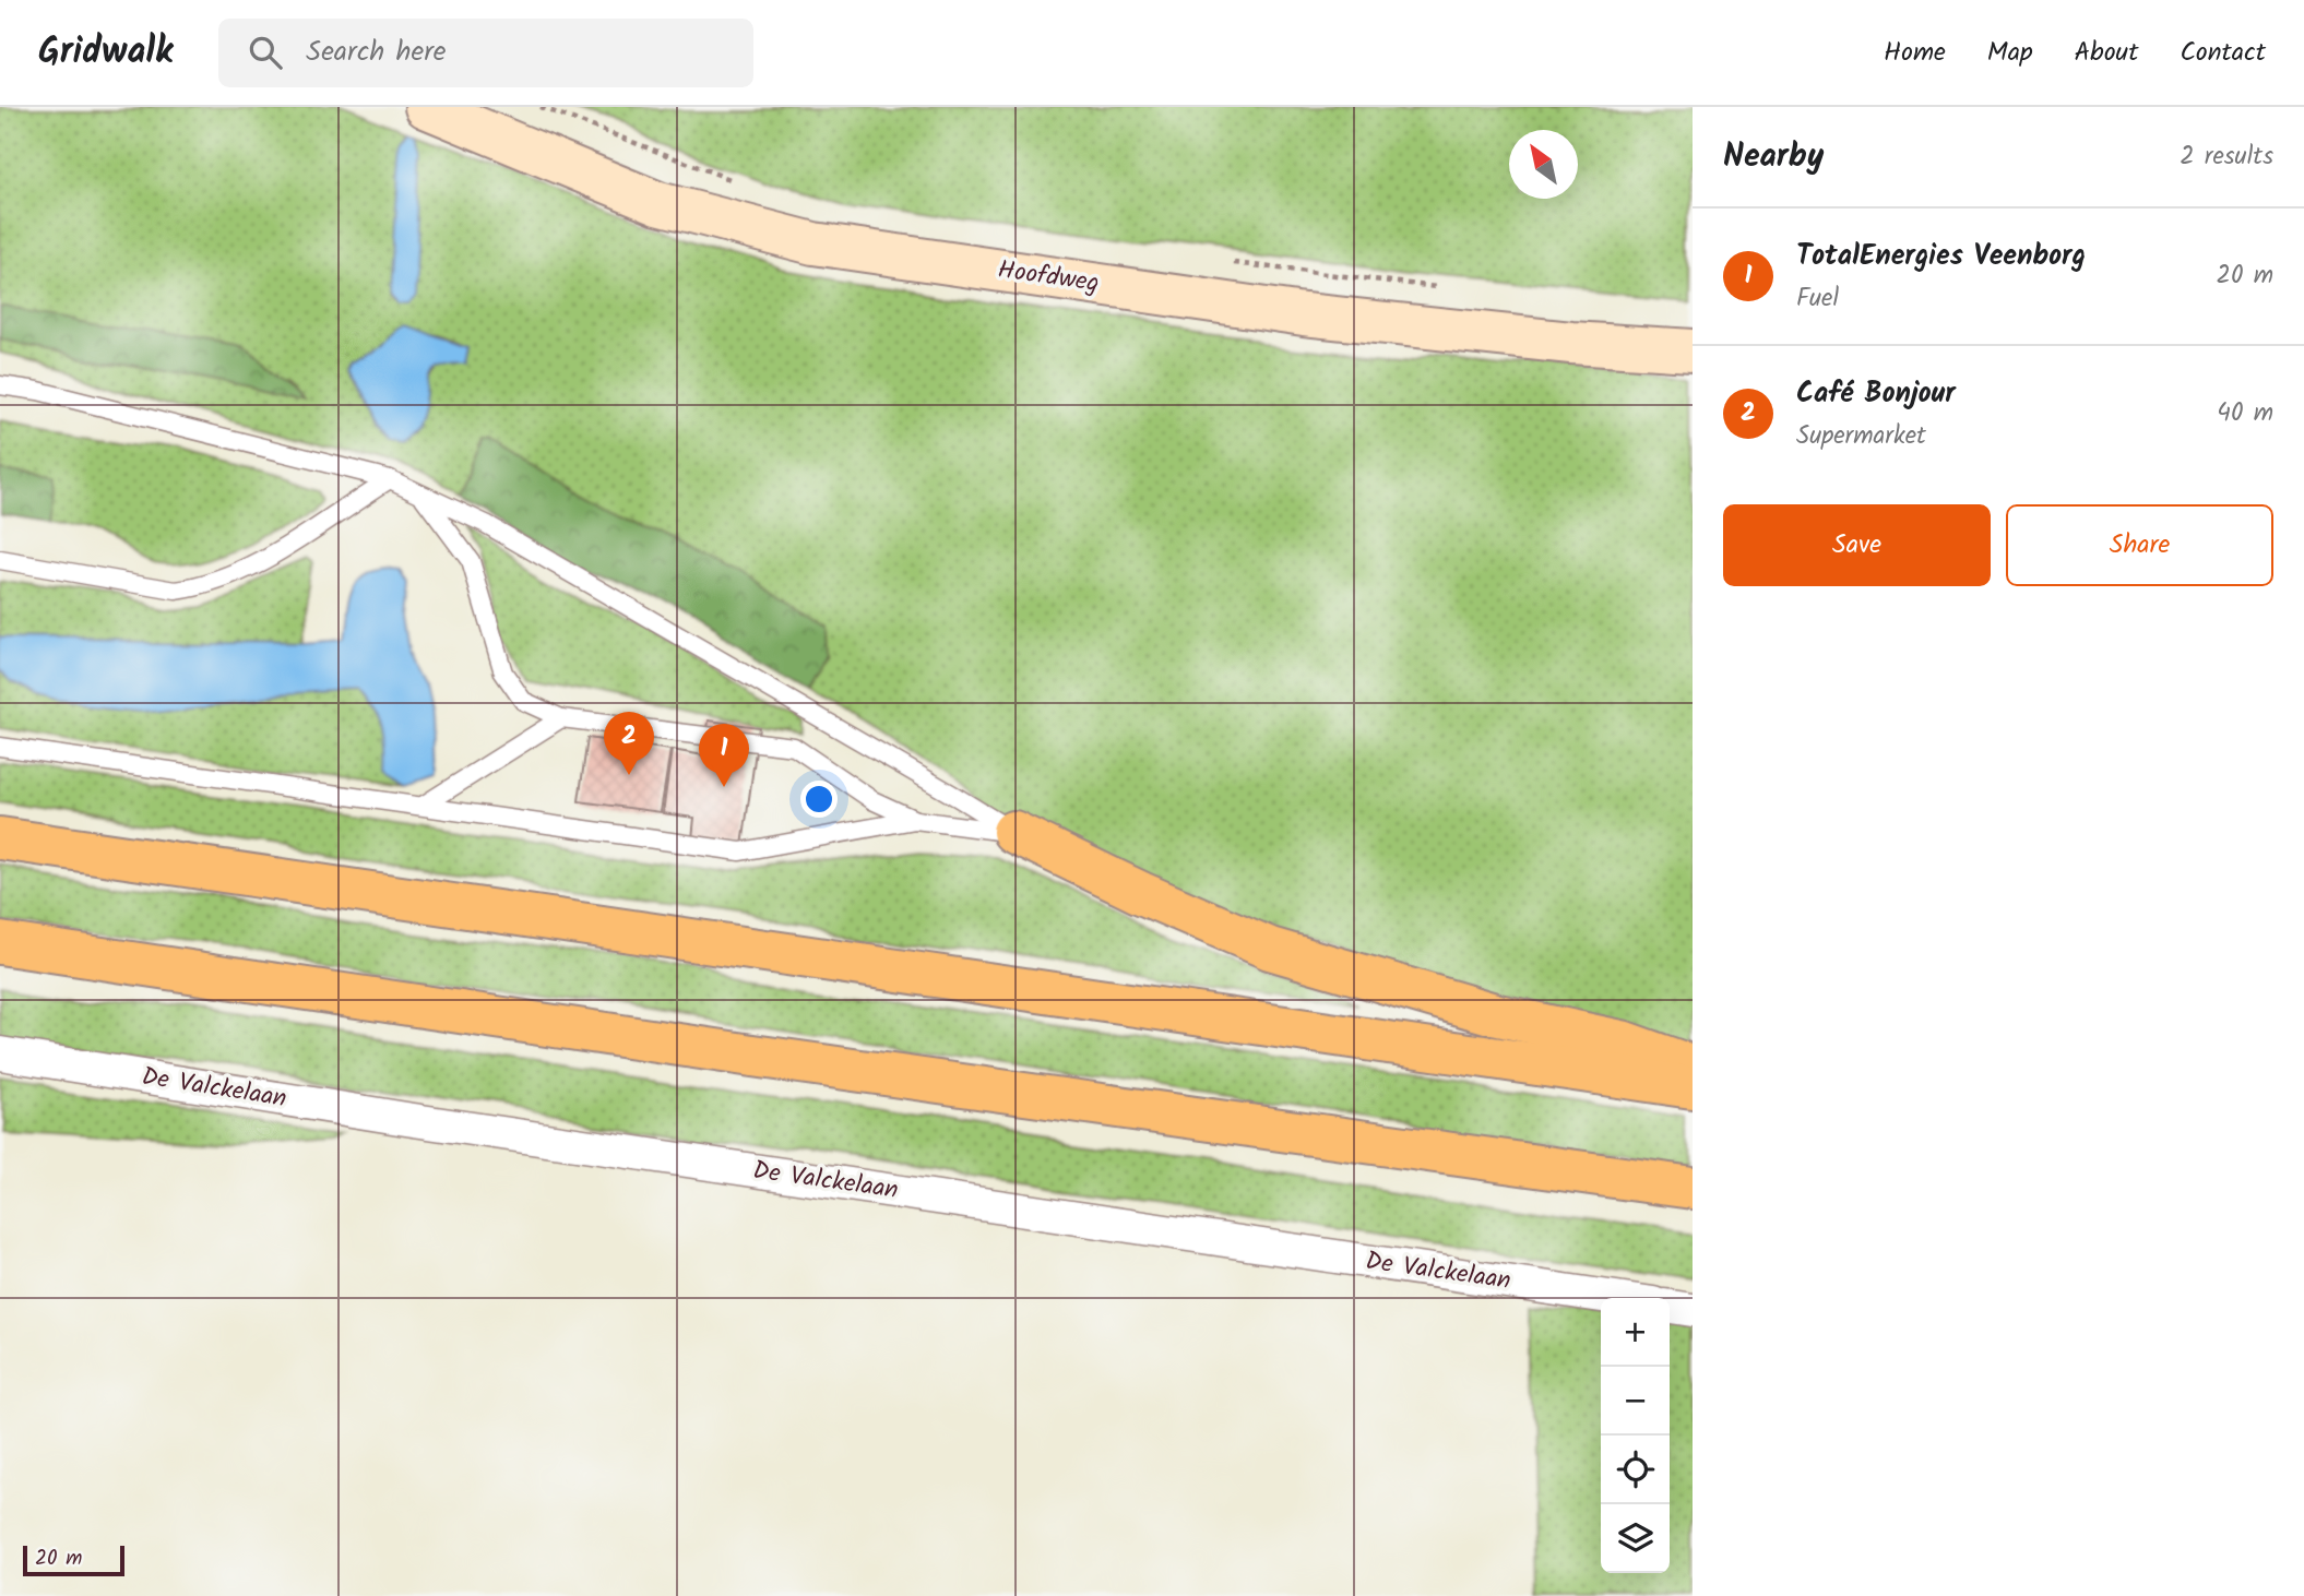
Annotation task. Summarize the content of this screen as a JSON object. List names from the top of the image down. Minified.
{"streets":{"main road":["Hoofdweg"],"street":["De Valckelaan"]},"scale_bar":"20 m","north":"top left","page":{"header":"Gridwalk","search":"Search here","nav":["Home","Map","About","Contact"],"heading":["Nearby","2 results"],"list":[{"mark":"1","name":"TotalEnergies Veenborg","note":"Fuel","value":"20 m"},{"mark":"2","name":"Café Bonjour","note":"Supermarket","value":"40 m"}],"buttons":["Save","Share"],"pins":["2","1"],"map_buttons":["+","−"],"scale":"20 m"}}
